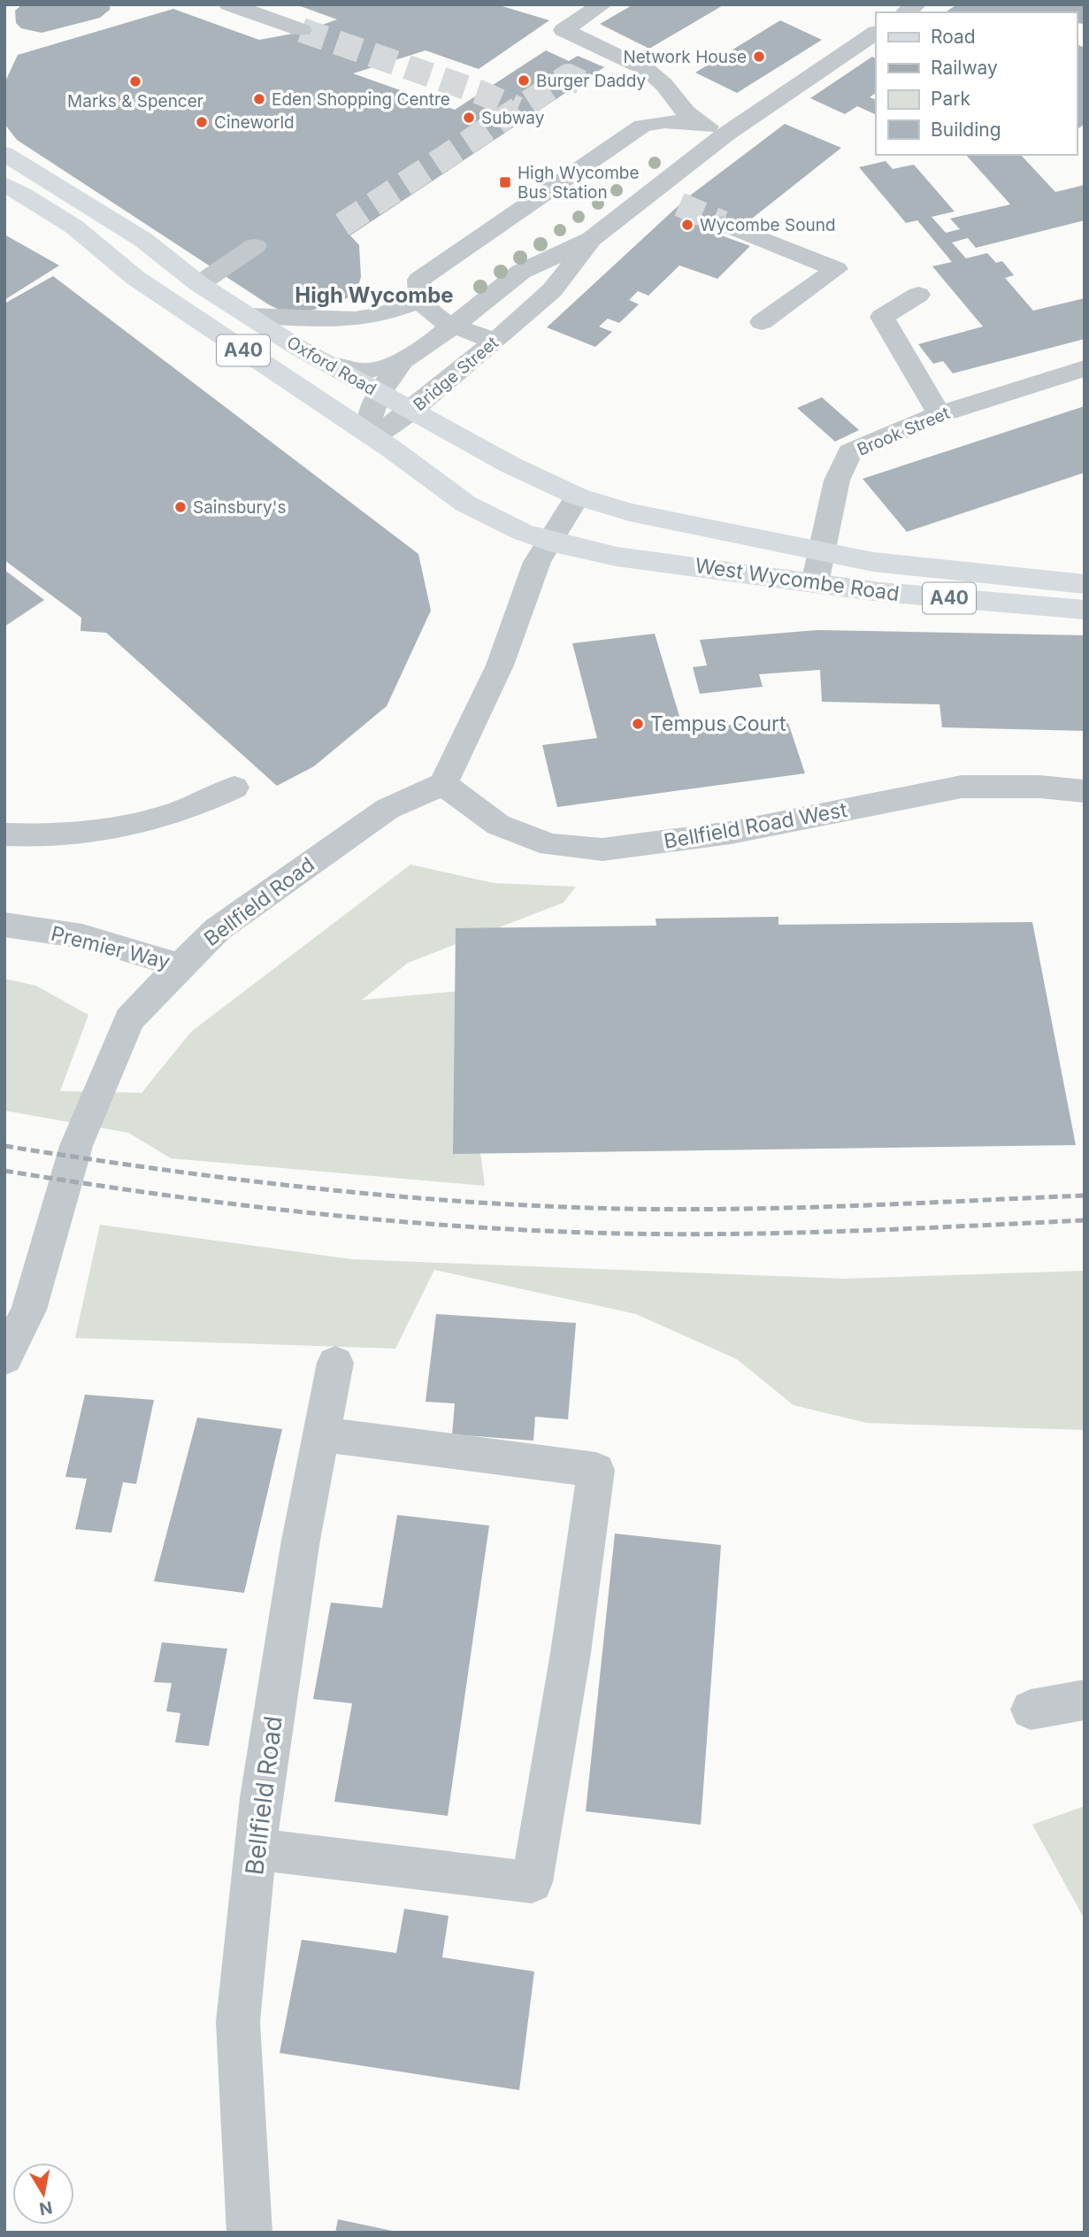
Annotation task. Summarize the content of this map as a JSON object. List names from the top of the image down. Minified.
{"streets":{"main road":["A40","Oxford Road","West Wycombe Road"],"street":["Bridge Street","Brook Street","Bellfield Road West","Bellfield Road","Premier Way"]},"crossings":[["Oxford Road","Bridge Street"],["Oxford Road","West Wycombe Road"],["Brook Street","West Wycombe Road"],["Bellfield Road West","Bellfield Road"],["Bellfield Road","Premier Way"]],"districts":["High Wycombe"],"places":{"other":["Network House","Burger Daddy","Marks & Spencer","Eden Shopping Centre","Subway","Cineworld","Wycombe Sound","Sainsbury's","Tempus Court"],"transit":["High Wycombe Bus Station"]},"legend":["Road","Railway","Park","Building"],"north":"bottom"}
